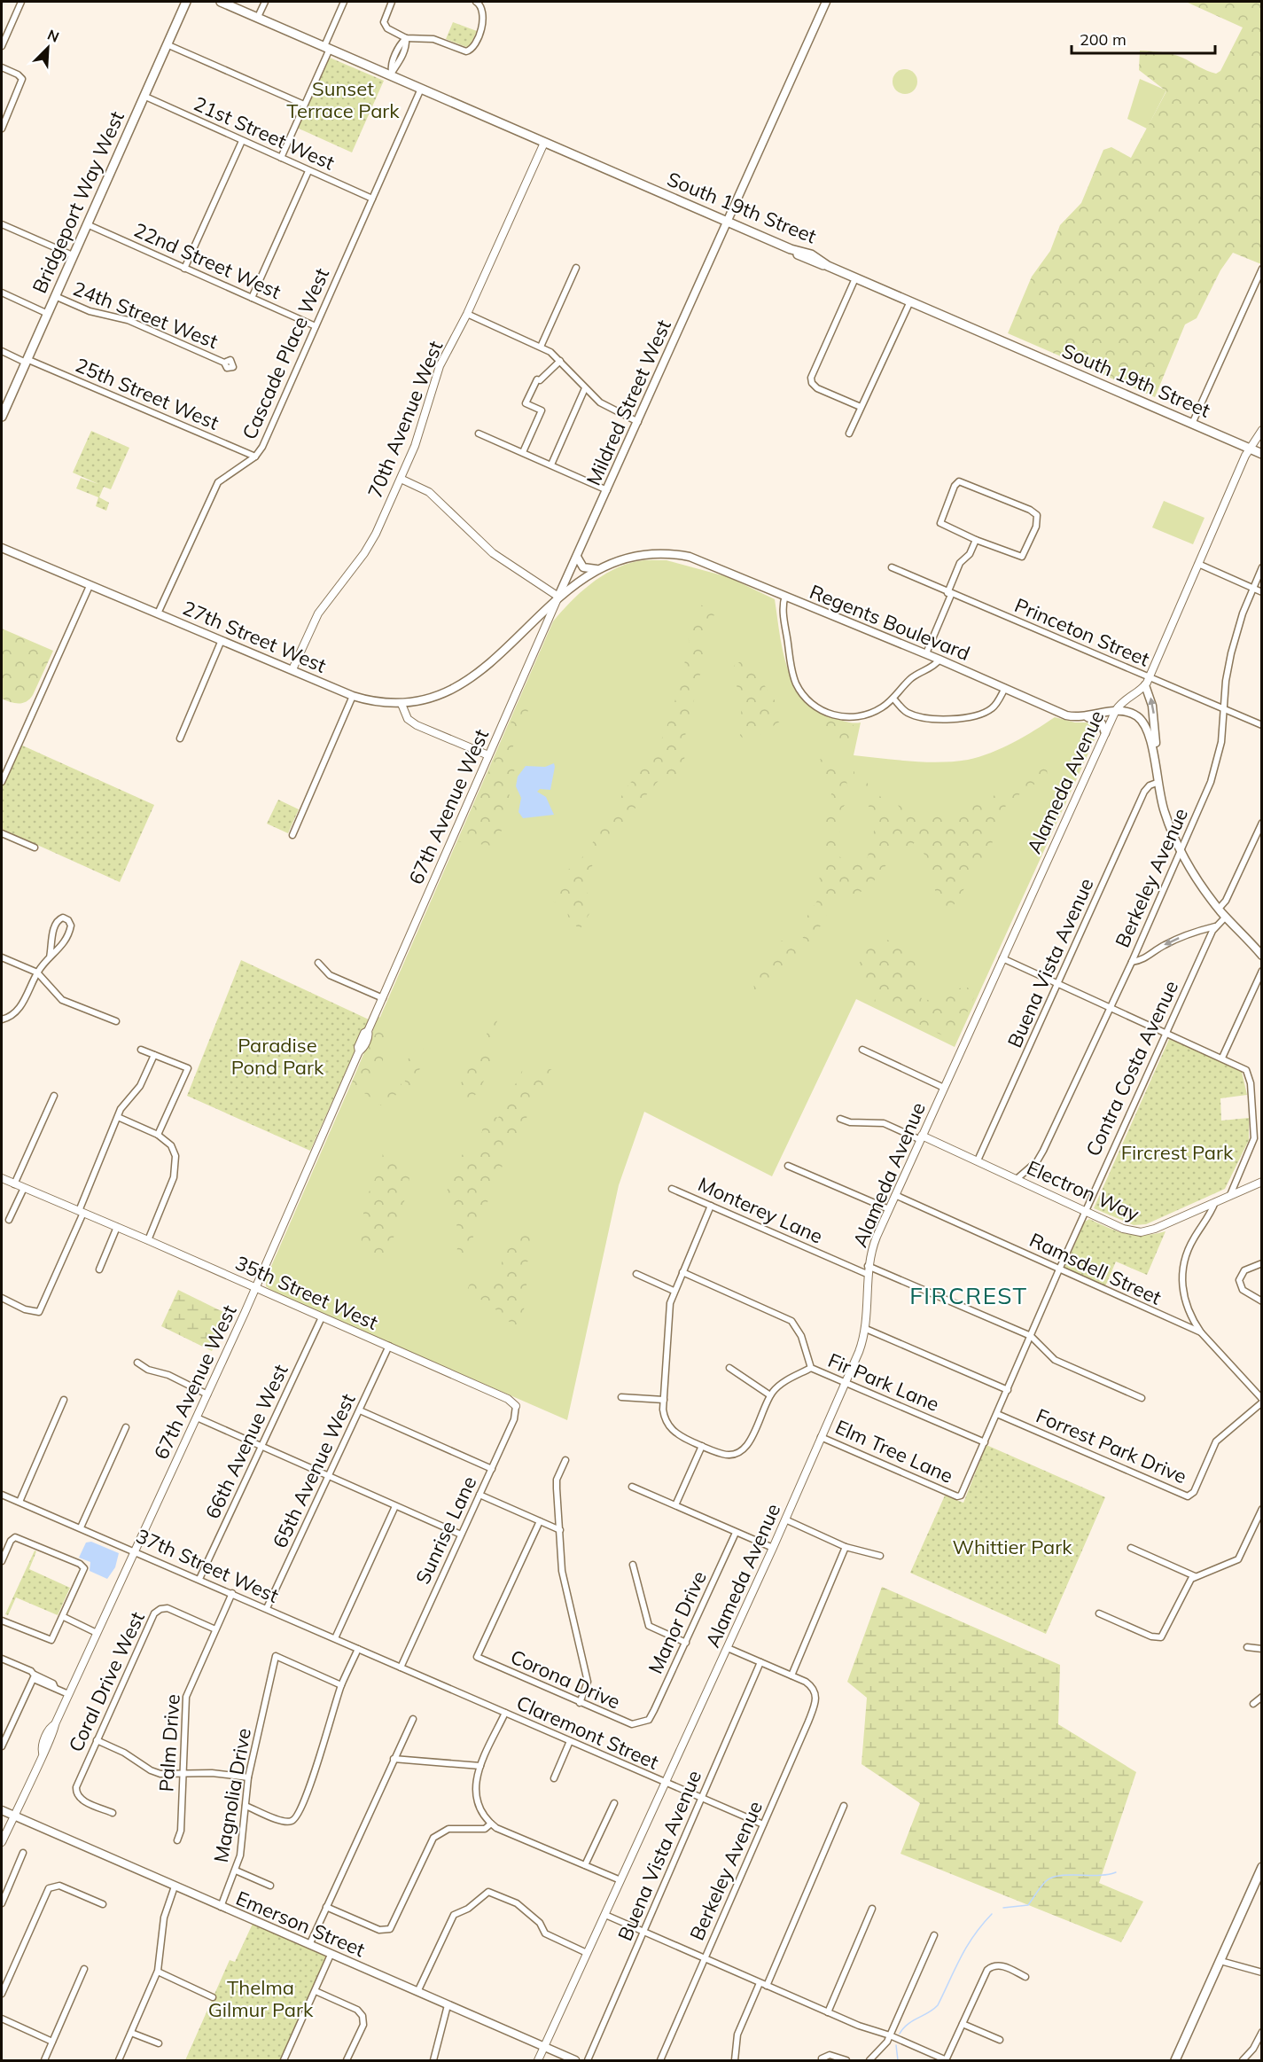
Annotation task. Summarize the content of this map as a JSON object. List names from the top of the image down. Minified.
{"streets":{"main road":["Bridgeport Way West","South 19th Street","Mildred Street West","Regents Boulevard","27th Street West","Emerson Street"],"street":["21st Street West","22nd Street West","24th Street West","Cascade Place West","25th Street West","70th Avenue West","Princeton Street","Alameda Avenue","67th Avenue West","Berkeley Avenue","Buena Vista Avenue","Contra Costa Avenue","Electron Way","Monterey Lane","Ramsdell Street","35th Street West","Fir Park Lane","66th Avenue West","Forrest Park Drive","Elm Tree Lane","65th Avenue West","Sunrise Lane","37th Street West","Manor Drive","Corona Drive","Coral Drive West","Claremont Street","Palm Drive","Magnolia Drive"]},"crossings":[["21st Street West","Bridgeport Way West"],["21st Street West","Cascade Place West"],["Bridgeport Way West","22nd Street West"],["Bridgeport Way West","24th Street West"],["Bridgeport Way West","25th Street West"],["South 19th Street","Cascade Place West"],["South 19th Street","Mildred Street West"],["South 19th Street","70th Avenue West"],["South 19th Street","Alameda Avenue"],["22nd Street West","Cascade Place West"],["Cascade Place West","25th Street West"],["Cascade Place West","27th Street West"],["Mildred Street West","Regents Boulevard"],["Mildred Street West","67th Avenue West"],["70th Avenue West","27th Street West"],["Regents Boulevard","27th Street West"],["Regents Boulevard","Alameda Avenue"],["Regents Boulevard","67th Avenue West"],["Princeton Street","Alameda Avenue"],["Princeton Street","Berkeley Avenue"],["Alameda Avenue","Electron Way"],["Alameda Avenue","Monterey Lane"],["Alameda Avenue","Ramsdell Street"],["Alameda Avenue","Fir Park Lane"],["Alameda Avenue","Elm Tree Lane"],["Alameda Avenue","Claremont Street"],["Alameda Avenue","Emerson Street"],["67th Avenue West","35th Street West"],["67th Avenue West","37th Street West"],["67th Avenue West","Emerson Street"],["Berkeley Avenue","Electron Way"],["Berkeley Avenue","Claremont Street"],["Buena Vista Avenue","Electron Way"],["Buena Vista Avenue","Claremont Street"],["Contra Costa Avenue","Electron Way"],["Contra Costa Avenue","Ramsdell Street"],["Contra Costa Avenue","Fir Park Lane"],["Contra Costa Avenue","Forrest Park Drive"],["Contra Costa Avenue","Elm Tree Lane"],["Ramsdell Street","Forrest Park Drive"],["35th Street West","66th Avenue West"],["35th Street West","65th Avenue West"],["35th Street West","Sunrise Lane"],["66th Avenue West","37th Street West"],["65th Avenue West","37th Street West"],["Sunrise Lane","37th Street West"],["Sunrise Lane","Claremont Street"],["37th Street West","Claremont Street"],["37th Street West","Palm Drive"],["Manor Drive","Corona Drive"],["Coral Drive West","Palm Drive"],["Magnolia Drive","Emerson Street"]],"districts":["FIRCREST"],"parks":["Sunset Terrace Park","Paradise Pond Park","Fircrest Park","Whittier Park","Thelma Gilmur Park"],"scale_bar":"200 m","north":"top right"}
